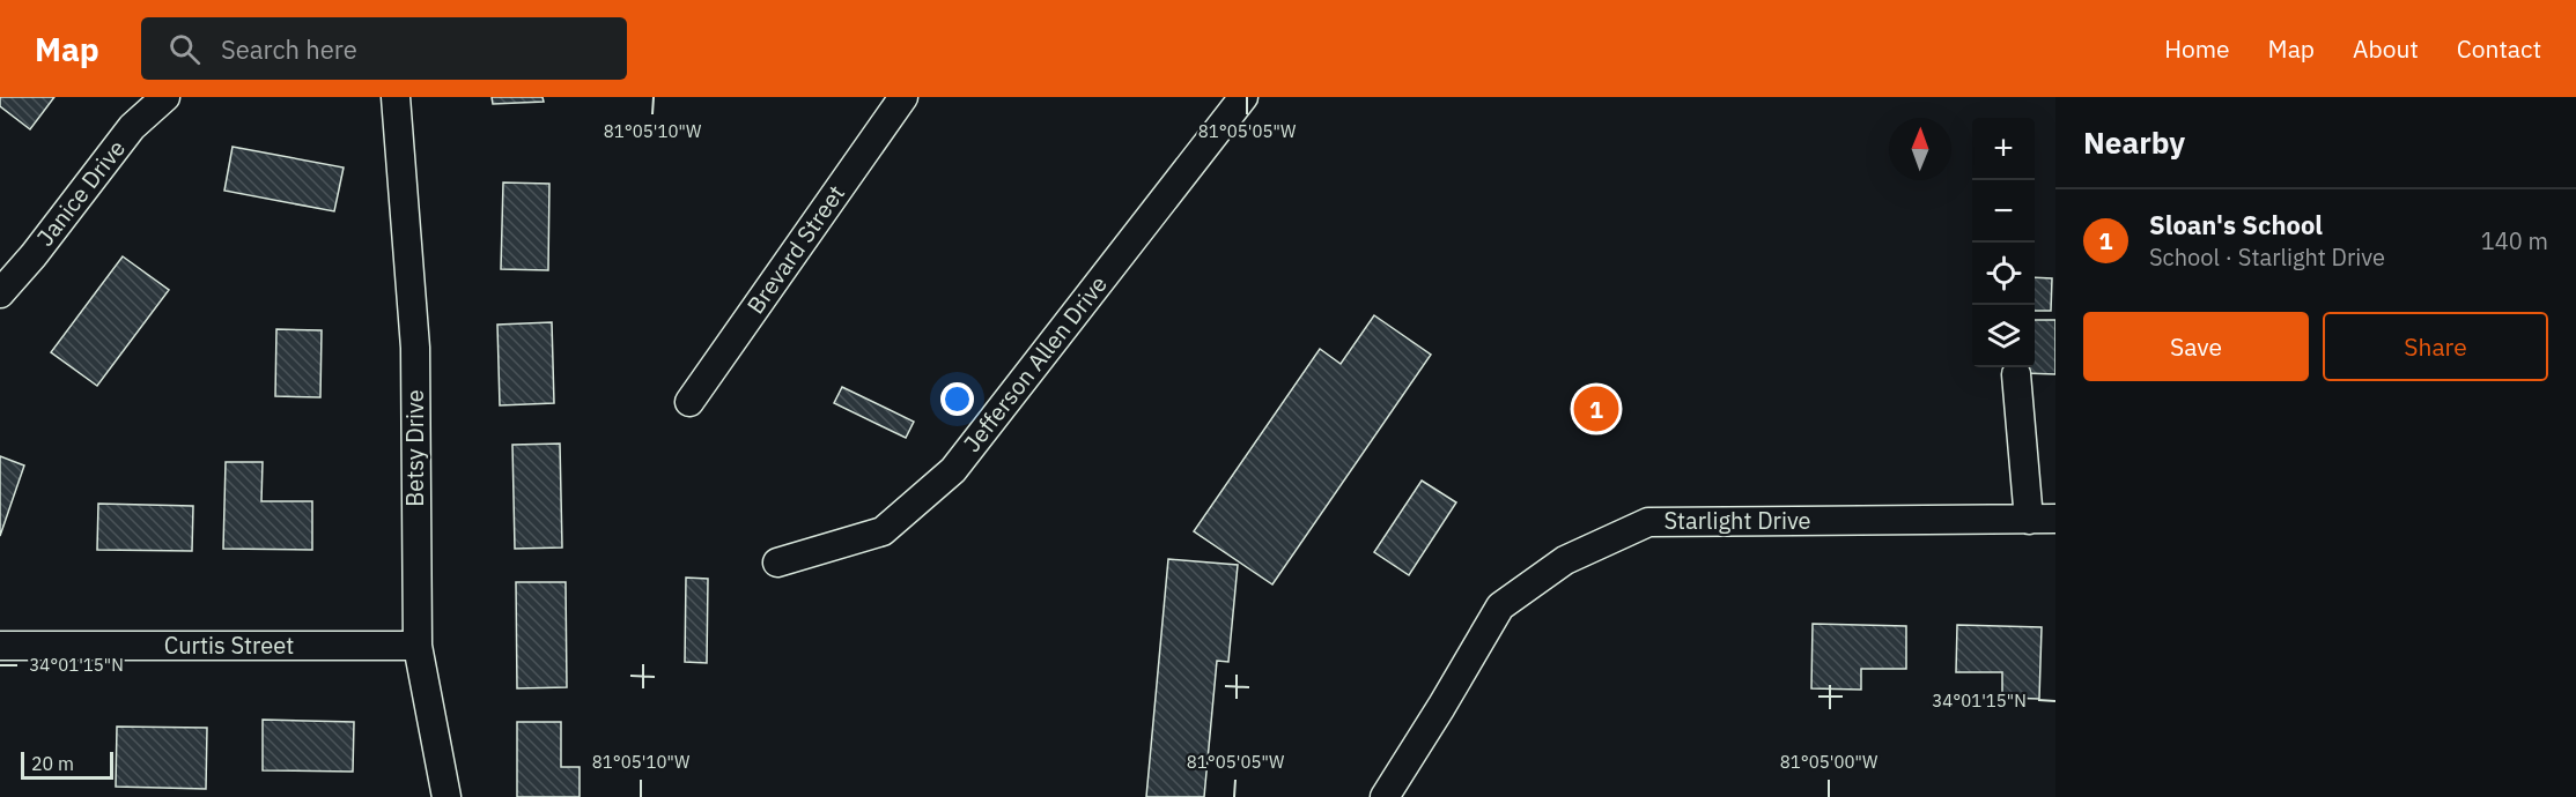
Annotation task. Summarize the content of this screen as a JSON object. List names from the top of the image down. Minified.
{"streets":{"street":["Janice Drive","Brevard Street","Jefferson Allen Drive","Betsy Drive","Starlight Drive","Curtis Street"]},"crossings":[["Betsy Drive","Curtis Street"]],"scale_bar":"20 m","north":"top","page":{"header":"Map","search":"Search here","nav":["Home","Map","About","Contact"],"heading":"Nearby","map_buttons":["+","−"],"list":[{"mark":"1","name":"Sloan's School","note":"School · Starlight Drive","value":"140 m"}],"buttons":["Save","Share"],"pins":"1","scale":"20 m"},"coordinates":["81°05'10\"W","81°05'05\"W","34°01'15\"N","81°05'00\"W"]}
